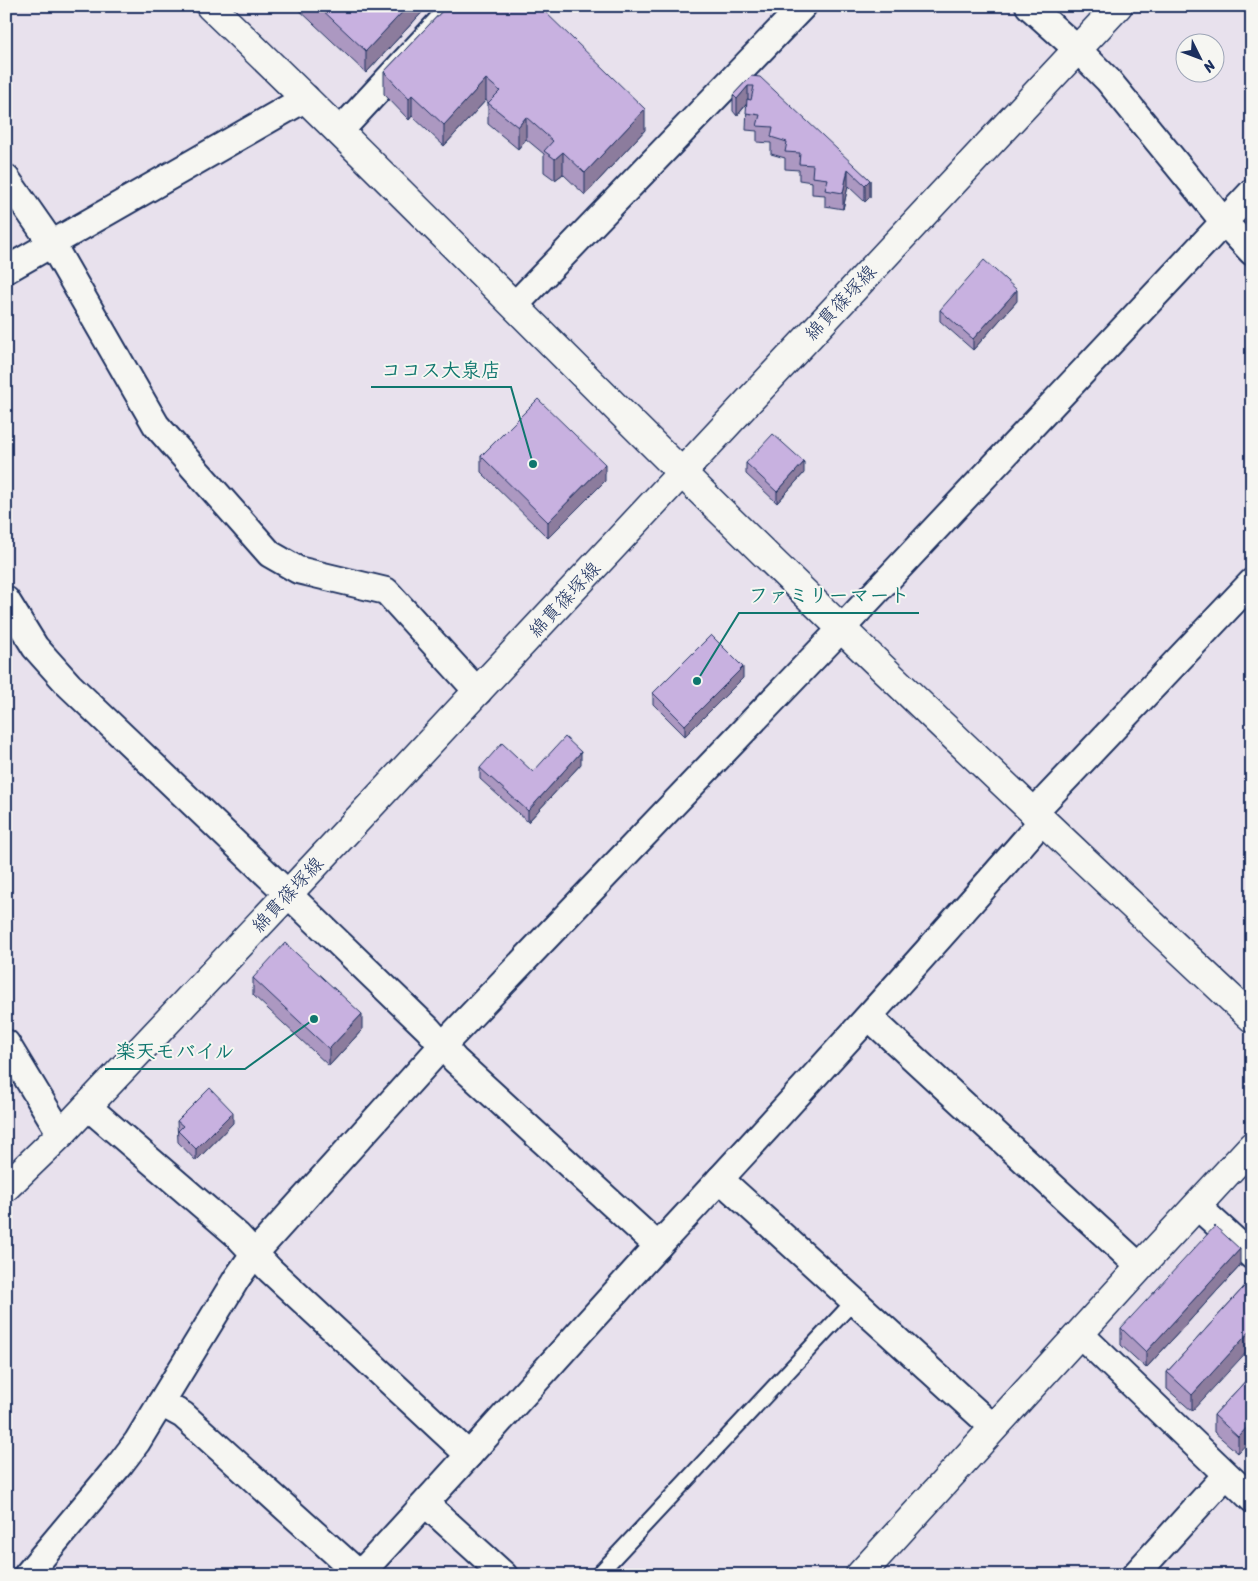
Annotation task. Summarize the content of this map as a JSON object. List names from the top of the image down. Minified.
{"streets":{"street":["綿貫篠塚線"]},"places":["ココス大泉店","ファミリーマート","楽天モバイル"],"north":"bottom right"}
